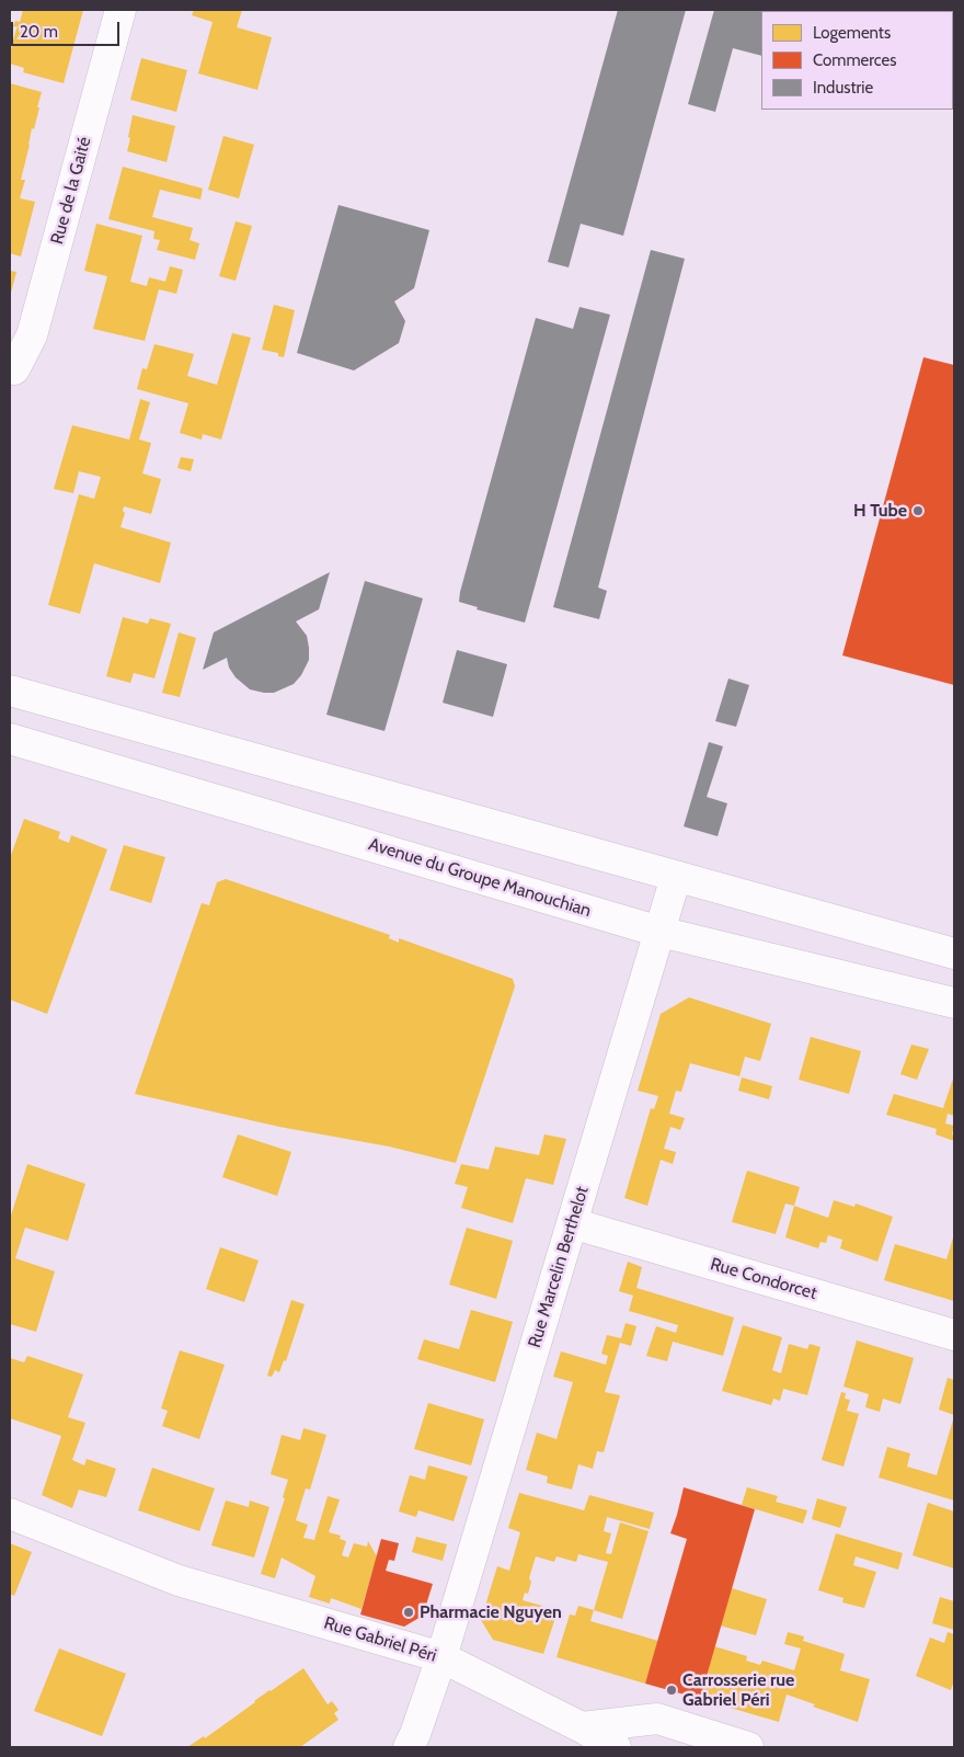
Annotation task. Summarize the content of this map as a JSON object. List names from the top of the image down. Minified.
{"streets":{"street":["Rue de la Gaité","Avenue du Groupe Manouchian","Rue Marcelin Berthelot","Rue Condorcet","Rue Gabriel Péri"]},"crossings":[["Avenue du Groupe Manouchian","Rue Marcelin Berthelot"],["Rue Marcelin Berthelot","Rue Condorcet"],["Rue Marcelin Berthelot","Rue Gabriel Péri"]],"places":["H Tube","Pharmacie Nguyen","Carrosserie rue Gabriel Péri"],"legend":["Logements","Commerces","Industrie"],"scale_bar":"20 m"}
